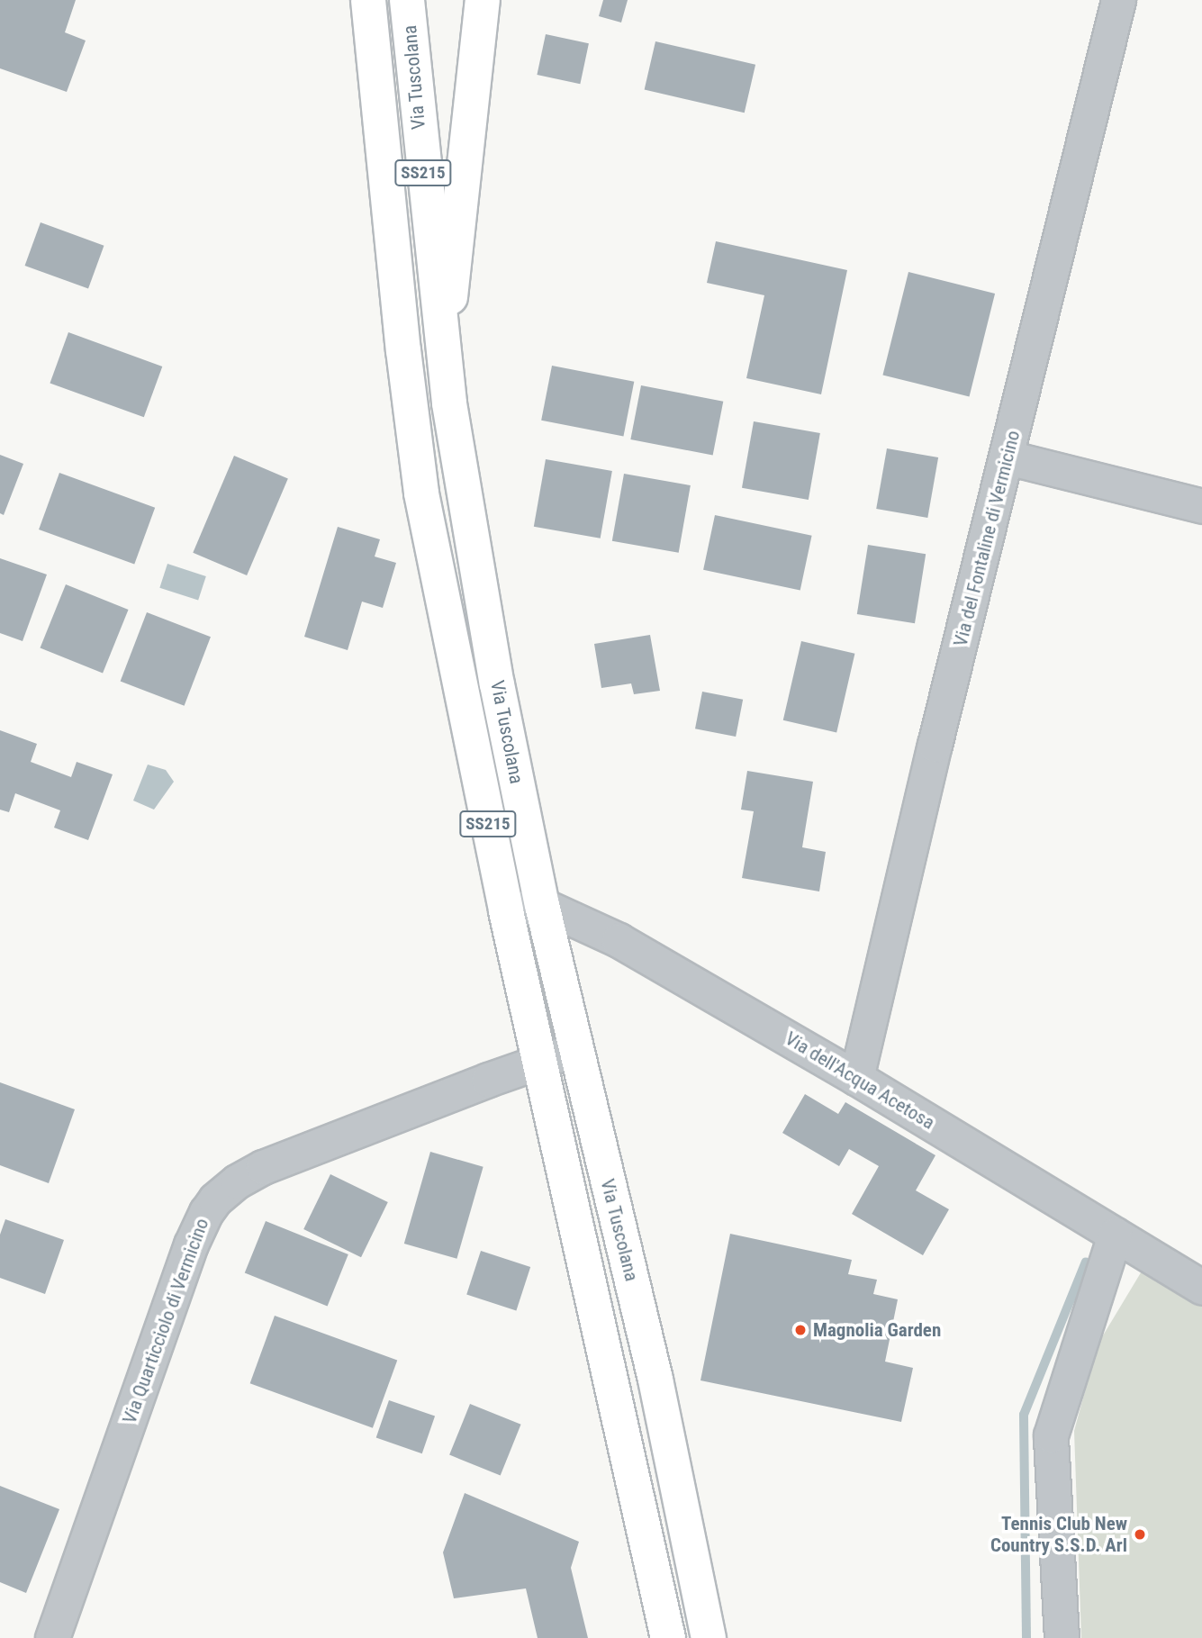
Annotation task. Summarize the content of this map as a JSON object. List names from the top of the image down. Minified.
{"streets":{"main road":["Via Tuscolana","SS215"],"street":["Via del Fontaline di Vermicino","Via dell'Acqua Acetosa","Via Quarticciolo di Vermicino"]},"crossings":[["Via Tuscolana","Via dell'Acqua Acetosa"],["Via Tuscolana","Via Quarticciolo di Vermicino"],["Via del Fontaline di Vermicino","Via dell'Acqua Acetosa"]],"places":["Magnolia Garden","Tennis Club New Country S.S.D. Arl"]}
